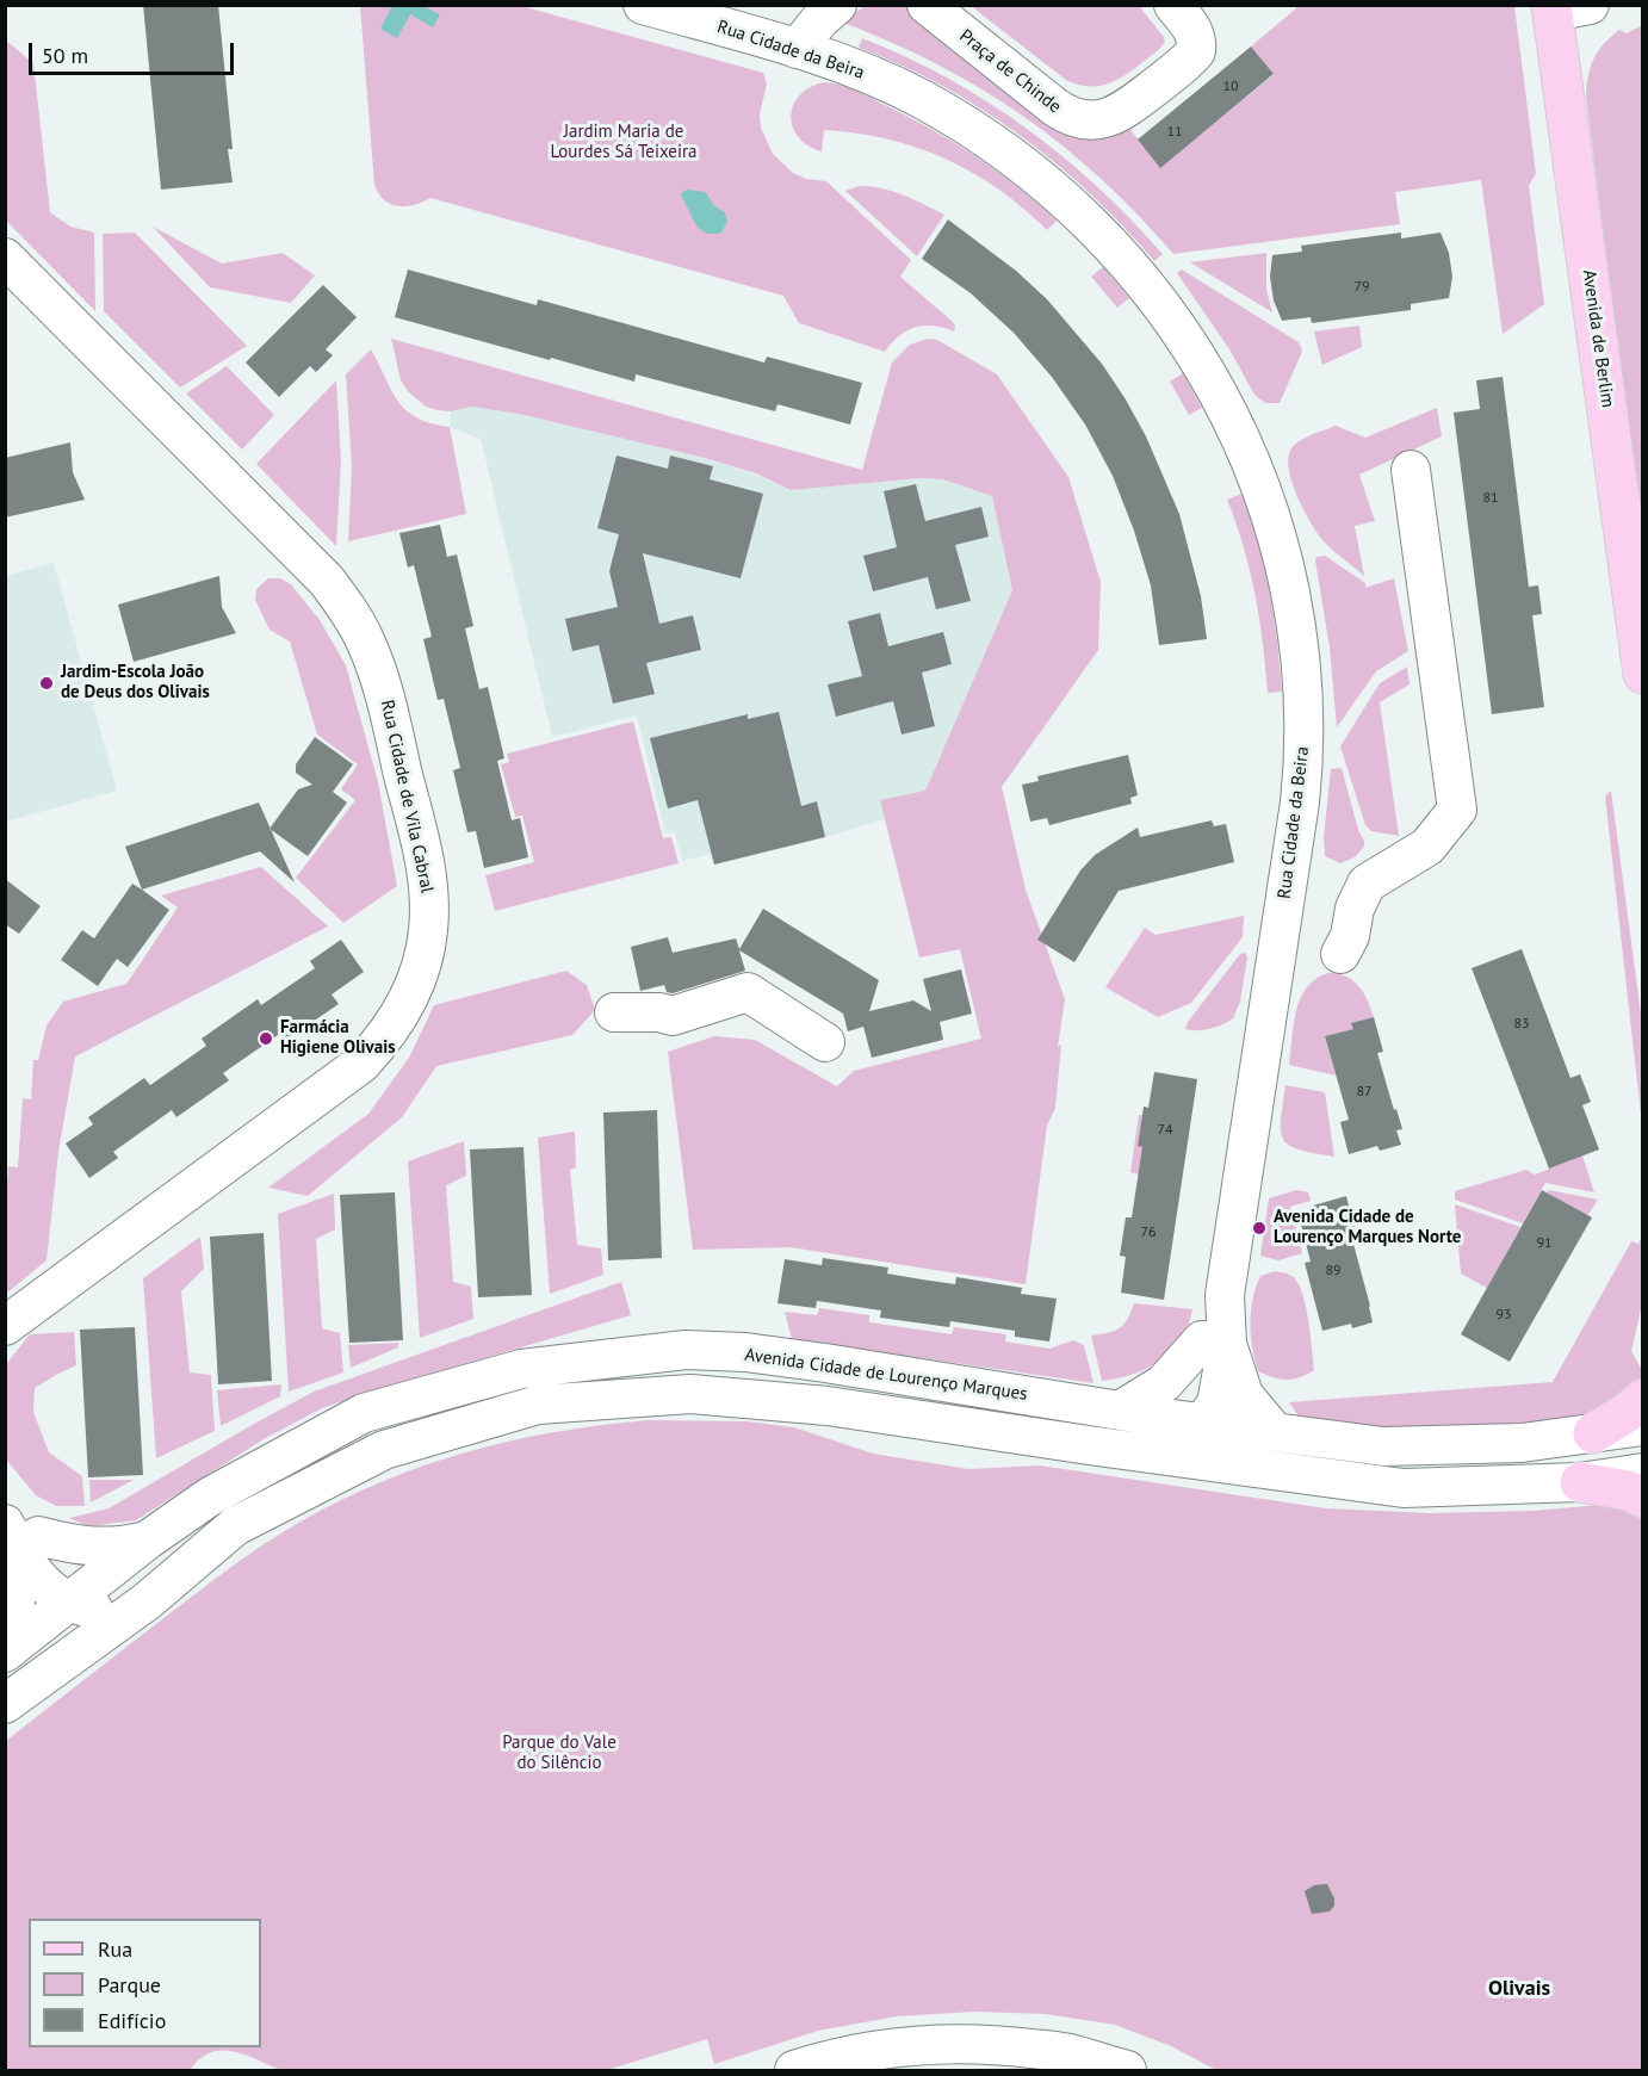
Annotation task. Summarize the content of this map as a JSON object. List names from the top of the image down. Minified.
{"streets":{"main road":["Avenida de Berlim"],"street":["Rua Cidade da Beira","Praça de Chinde","Rua Cidade de Vila Cabral","Avenida Cidade de Lourenço Marques"]},"crossings":[["Rua Cidade da Beira","Avenida Cidade de Lourenço Marques"]],"districts":["Olivais"],"parks":["Jardim Maria de Lourdes Sá Teixeira","Parque do Vale do Silêncio"],"places":["Jardim-Escola João de Deus dos Olivais","Farmácia Higiene Olivais","Avenida Cidade de Lourenço Marques Norte"],"house_numbers":["10","11","79","81","83","87","74","76","91","89","93"],"legend":["Rua","Parque","Edifício"],"scale_bar":"50 m"}
